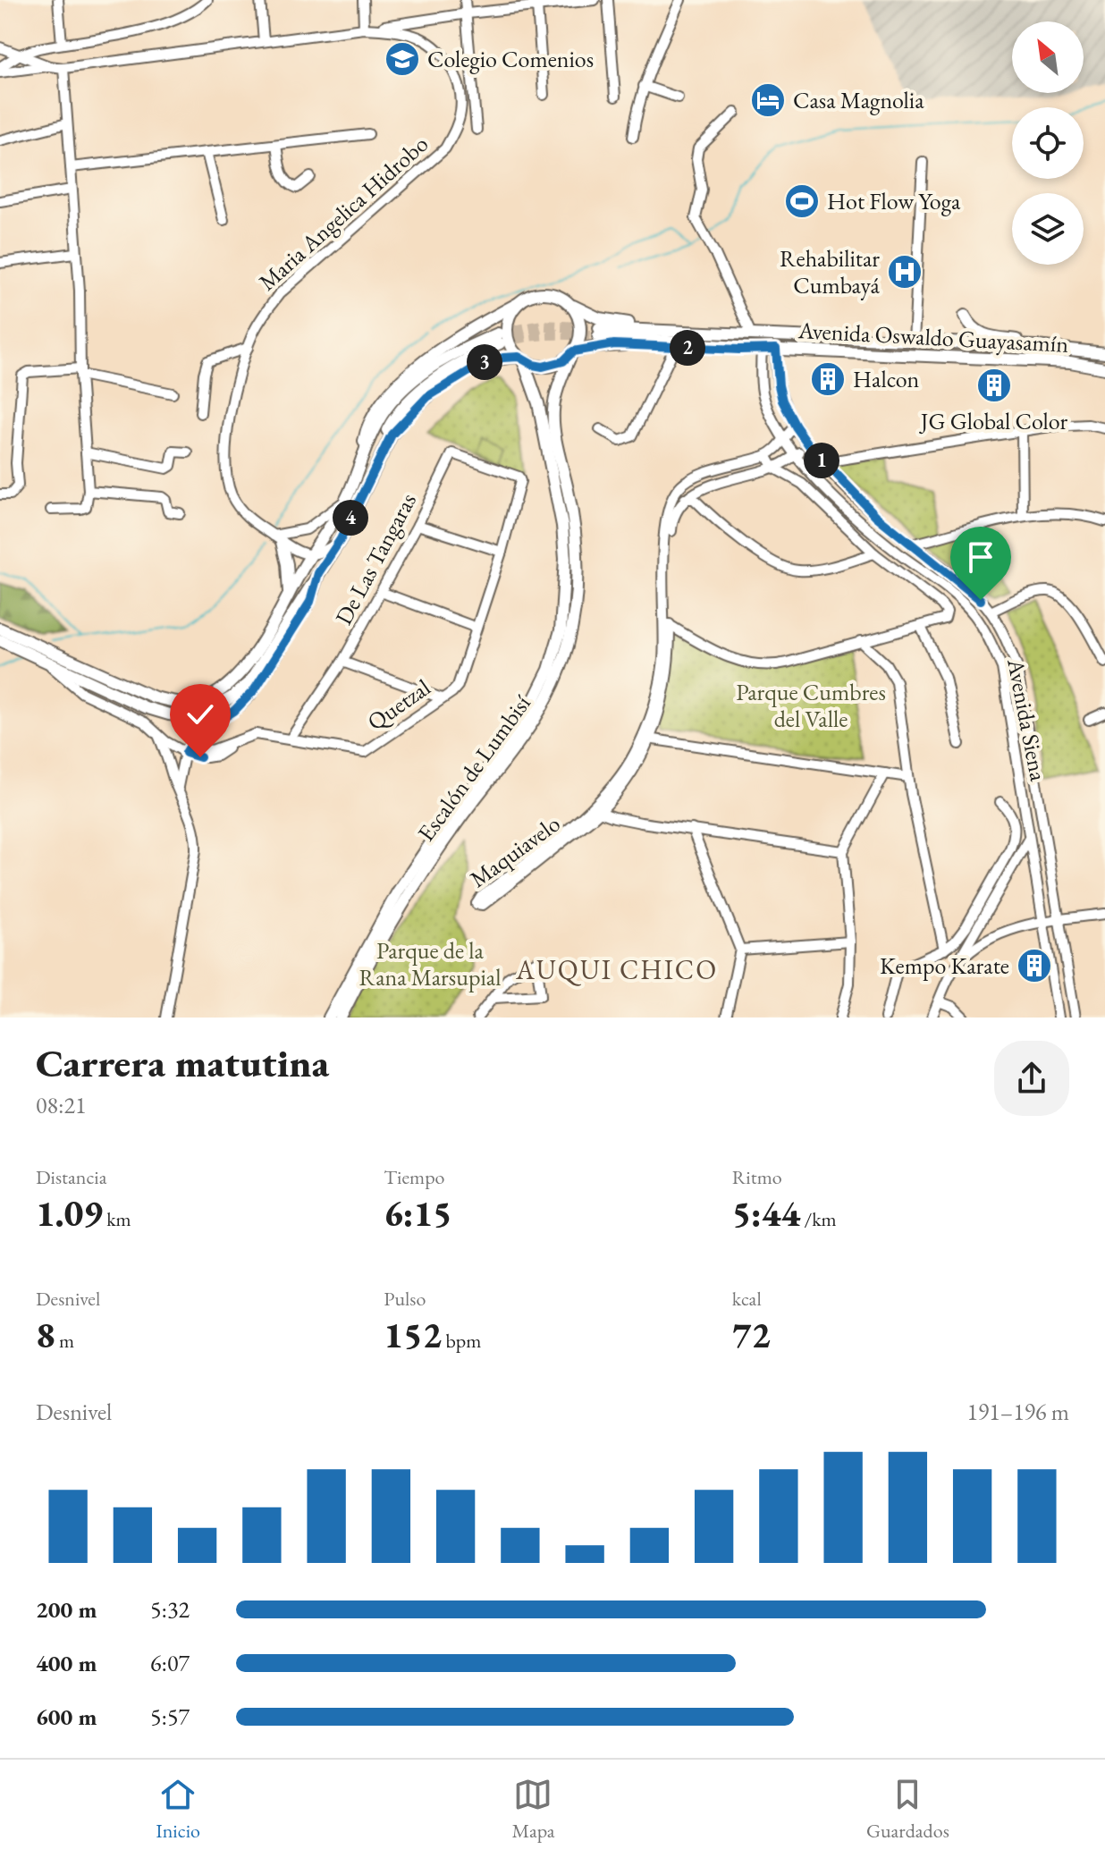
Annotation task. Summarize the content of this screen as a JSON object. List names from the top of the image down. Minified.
{"streets":{"main road":["Avenida Oswaldo Guayasamín","Escalón de Lumbisí"],"street":["Maria Angelica Hidrobo","De Las Tangaras","Quetzal","Avenida Siena","Maquiavelo"]},"crossings":[["Avenida Oswaldo Guayasamín","Avenida Siena"],["Avenida Oswaldo Guayasamín","Escalón de Lumbisí"],["De Las Tangaras","Quetzal"]],"districts":["AUQUI CHICO"],"parks":["Parque Cumbres del Valle","Parque de la Rana Marsupial"],"places":{"school or university":["Colegio Comenios"],"hotel":["Casa Magnolia"],"sports":["Hot Flow Yoga"],"hospital":["Rehabilitar Cumbayá"],"building":["Halcon","JG Global Color","Kempo Karate"]},"north":"top left","page":{"pins":["2","3","1","4"],"heading":["Carrera matutina","08:21"],"stats":[["Distancia","1.09 km"],["Tiempo","6:15"],["Ritmo","5:44 /km"],["Desnivel","8 m"],["Pulso","152 bpm"],["kcal","72"]],"chart":["Desnivel","191–196 m"],"list":[{"name":"200 m","note":"5:32"},{"name":"400 m","note":"6:07"},{"name":"600 m","note":"5:57"}],"tabs":["Inicio","Mapa","Guardados"]}}
